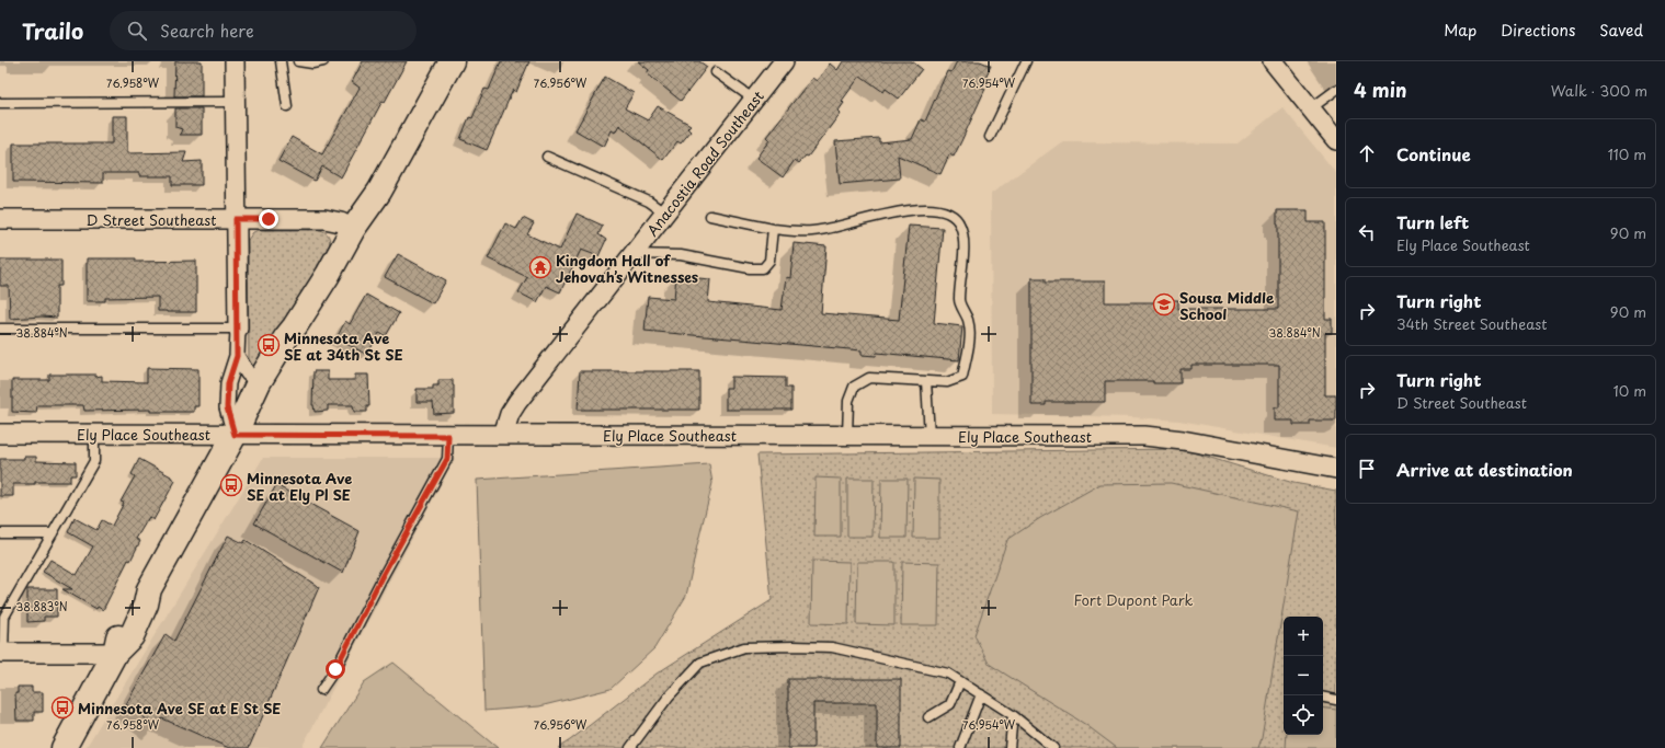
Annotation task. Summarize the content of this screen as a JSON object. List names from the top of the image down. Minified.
{"streets":{"street":["Anacostia Road Southeast","D Street Southeast","Ely Place Southeast"]},"crossings":[["Anacostia Road Southeast","Ely Place Southeast"]],"parks":["Fort Dupont Park"],"places":{"temple":["Kingdom Hall of Jehovah’s Witnesses"],"school or university":["Sousa Middle School"],"bus stop":["Minnesota Ave SE at 34th St SE","Minnesota Ave SE at Ely Pl SE","Minnesota Ave SE at E St SE"]},"page":{"header":"Trailo","search":"Search here","nav":["Map","Directions","Saved"],"heading":["4 min","Walk · 300 m"],"list":[["Continue","110 m"],["Turn left","Ely Place Southeast","90 m"],["Turn right","34th Street Southeast","90 m"],["Turn right","D Street Southeast","10 m"],"Arrive at destination"],"map_buttons":["+","−"]},"coordinates":["76.958°W","76.956°W","76.954°W","38.884°N","38.883°N"]}
